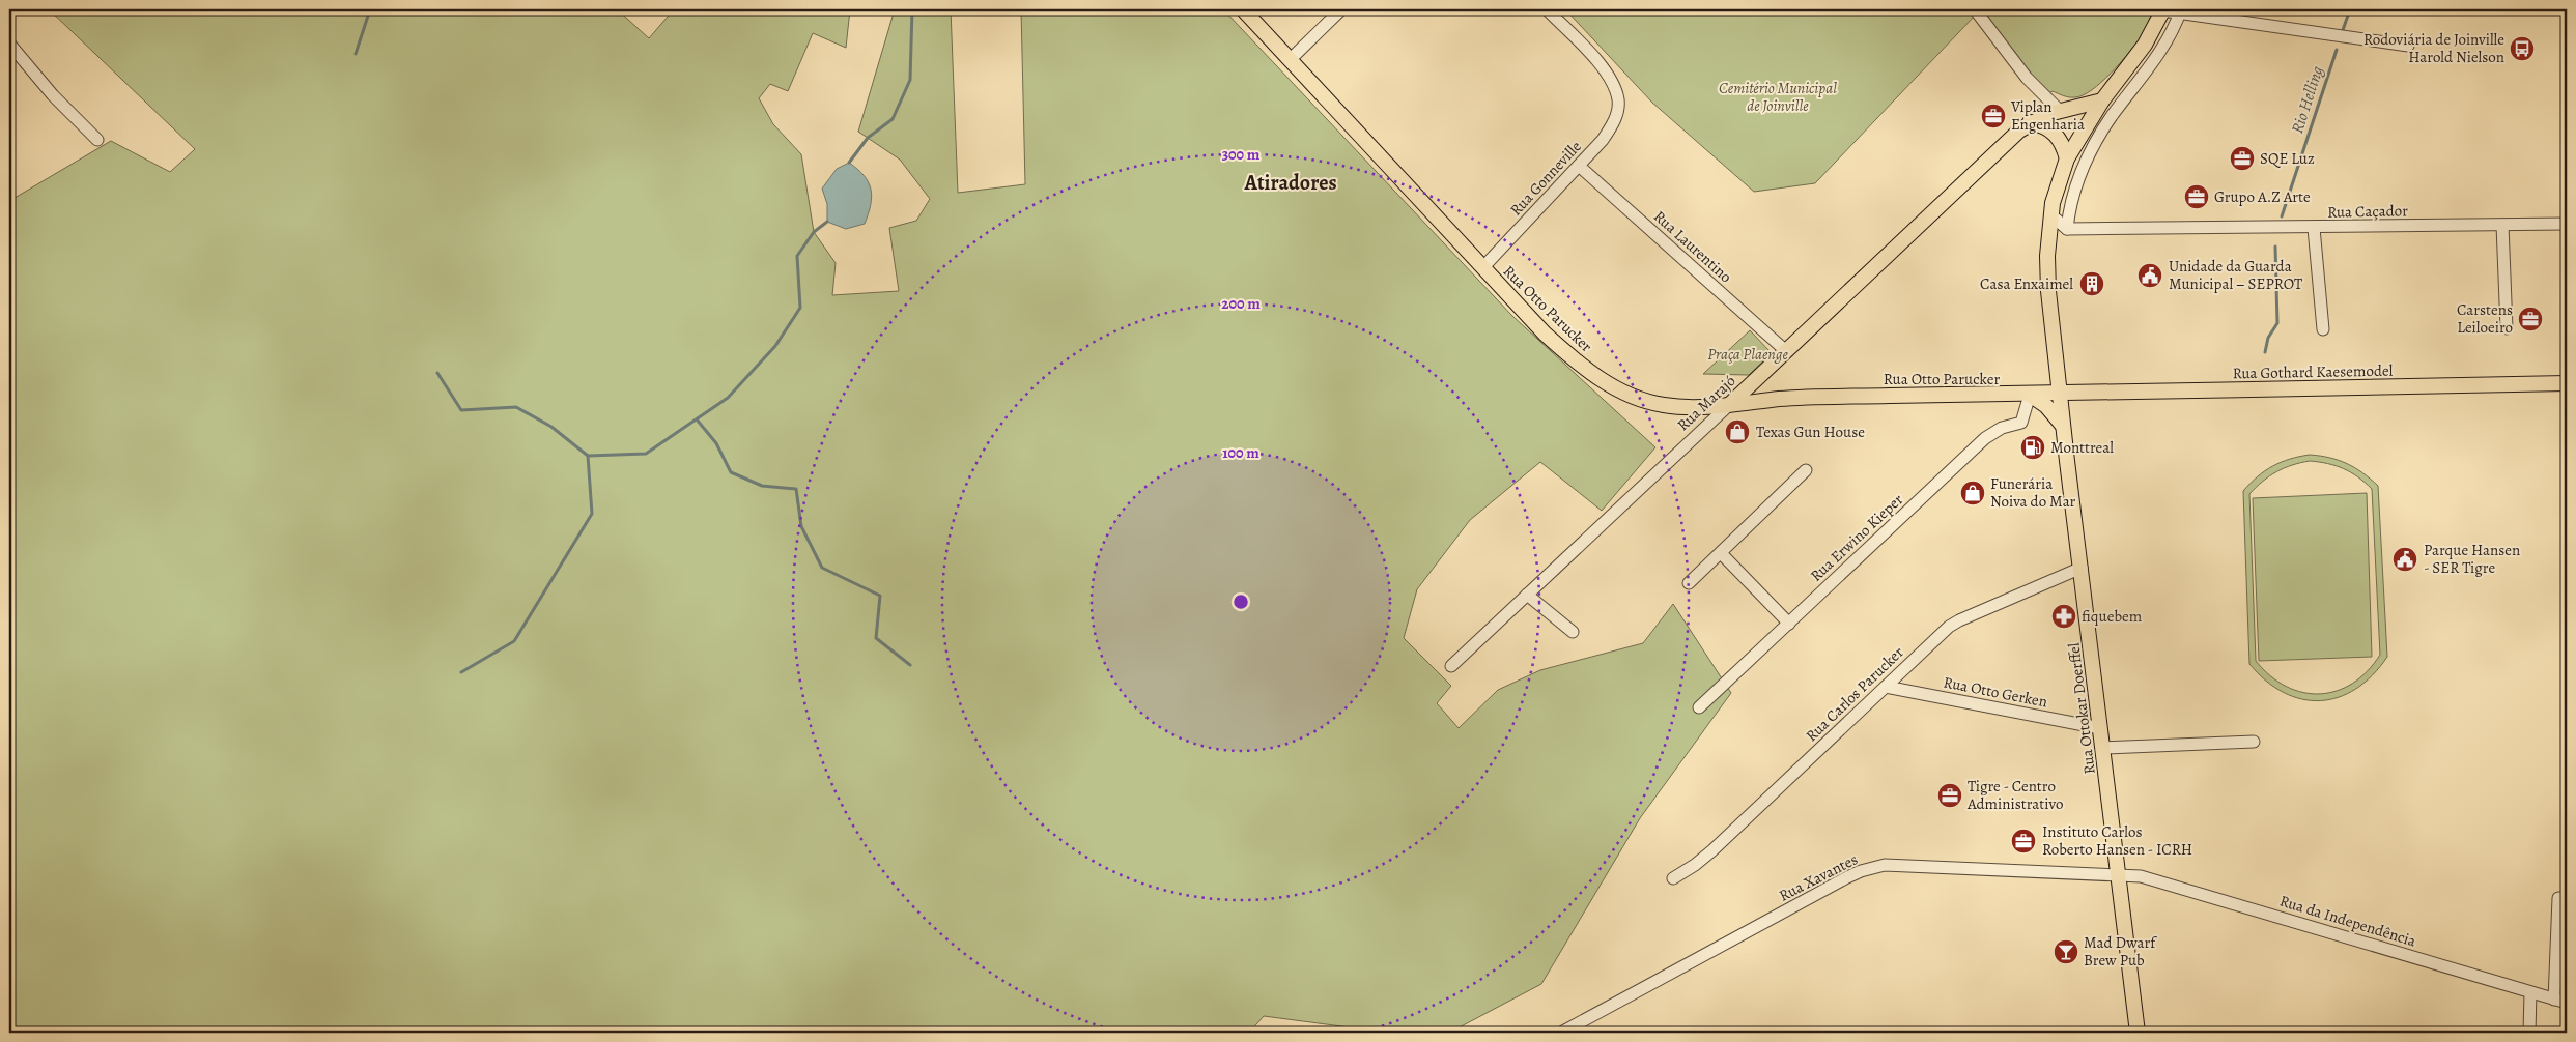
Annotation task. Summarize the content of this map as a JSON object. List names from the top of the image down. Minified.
{"streets":{"main road":["Rua Otto Parucker","Rua Gothard Kaesemodel","Rua Marajó","Rua Ottokar Doerffel"],"street":["Rua Gonneville","Rua Caçador","Rua Laurentino","Rua Erwino Kieper","Rua Otto Gerken","Rua Carlos Parucker","Rua Xavantes","Rua da Independência"]},"crossings":[["Rua Gonneville","Rua Laurentino"],["Rua Gonneville","Rua Otto Parucker"],["Rua Laurentino","Rua Marajó"],["Rua Otto Parucker","Rua Gothard Kaesemodel"],["Rua Otto Parucker","Rua Marajó"],["Rua Otto Parucker","Rua Erwino Kieper"],["Rua Otto Parucker","Rua Ottokar Doerffel"],["Rua Gothard Kaesemodel","Rua Ottokar Doerffel"],["Rua Marajó","Rua Ottokar Doerffel"],["Rua Otto Gerken","Rua Carlos Parucker"],["Rua Otto Gerken","Rua Ottokar Doerffel"],["Rua Carlos Parucker","Rua Ottokar Doerffel"],["Rua Ottokar Doerffel","Rua Xavantes"],["Rua Ottokar Doerffel","Rua da Independência"],["Rua Xavantes","Rua da Independência"]],"districts":["Atiradores"],"water":["Rio Helling"],"parks":["Cemitério Municipal de Joinville","Praça Plaenge"],"places":{"bus stop":["Rodoviária de Joinville Harold Nielson"],"office":["Viplan Engenharia","SQE Luz","Grupo A.Z Arte","Carstens Leiloeiro","Tigre - Centro Administrativo","Instituto Carlos Roberto Hansen - ICRH"],"public building":["Unidade da Guarda Municipal – SEPROT","Parque Hansen - SER Tigre"],"building":["Casa Enxaimel"],"shop":["Texas Gun House","Funerária Noiva do Mar"],"fuel station":["Monttreal"],"pharmacy":["fiquebem"],"bar":["Mad Dwarf Brew Pub"]},"rings":["300 m","200 m","100 m"]}
